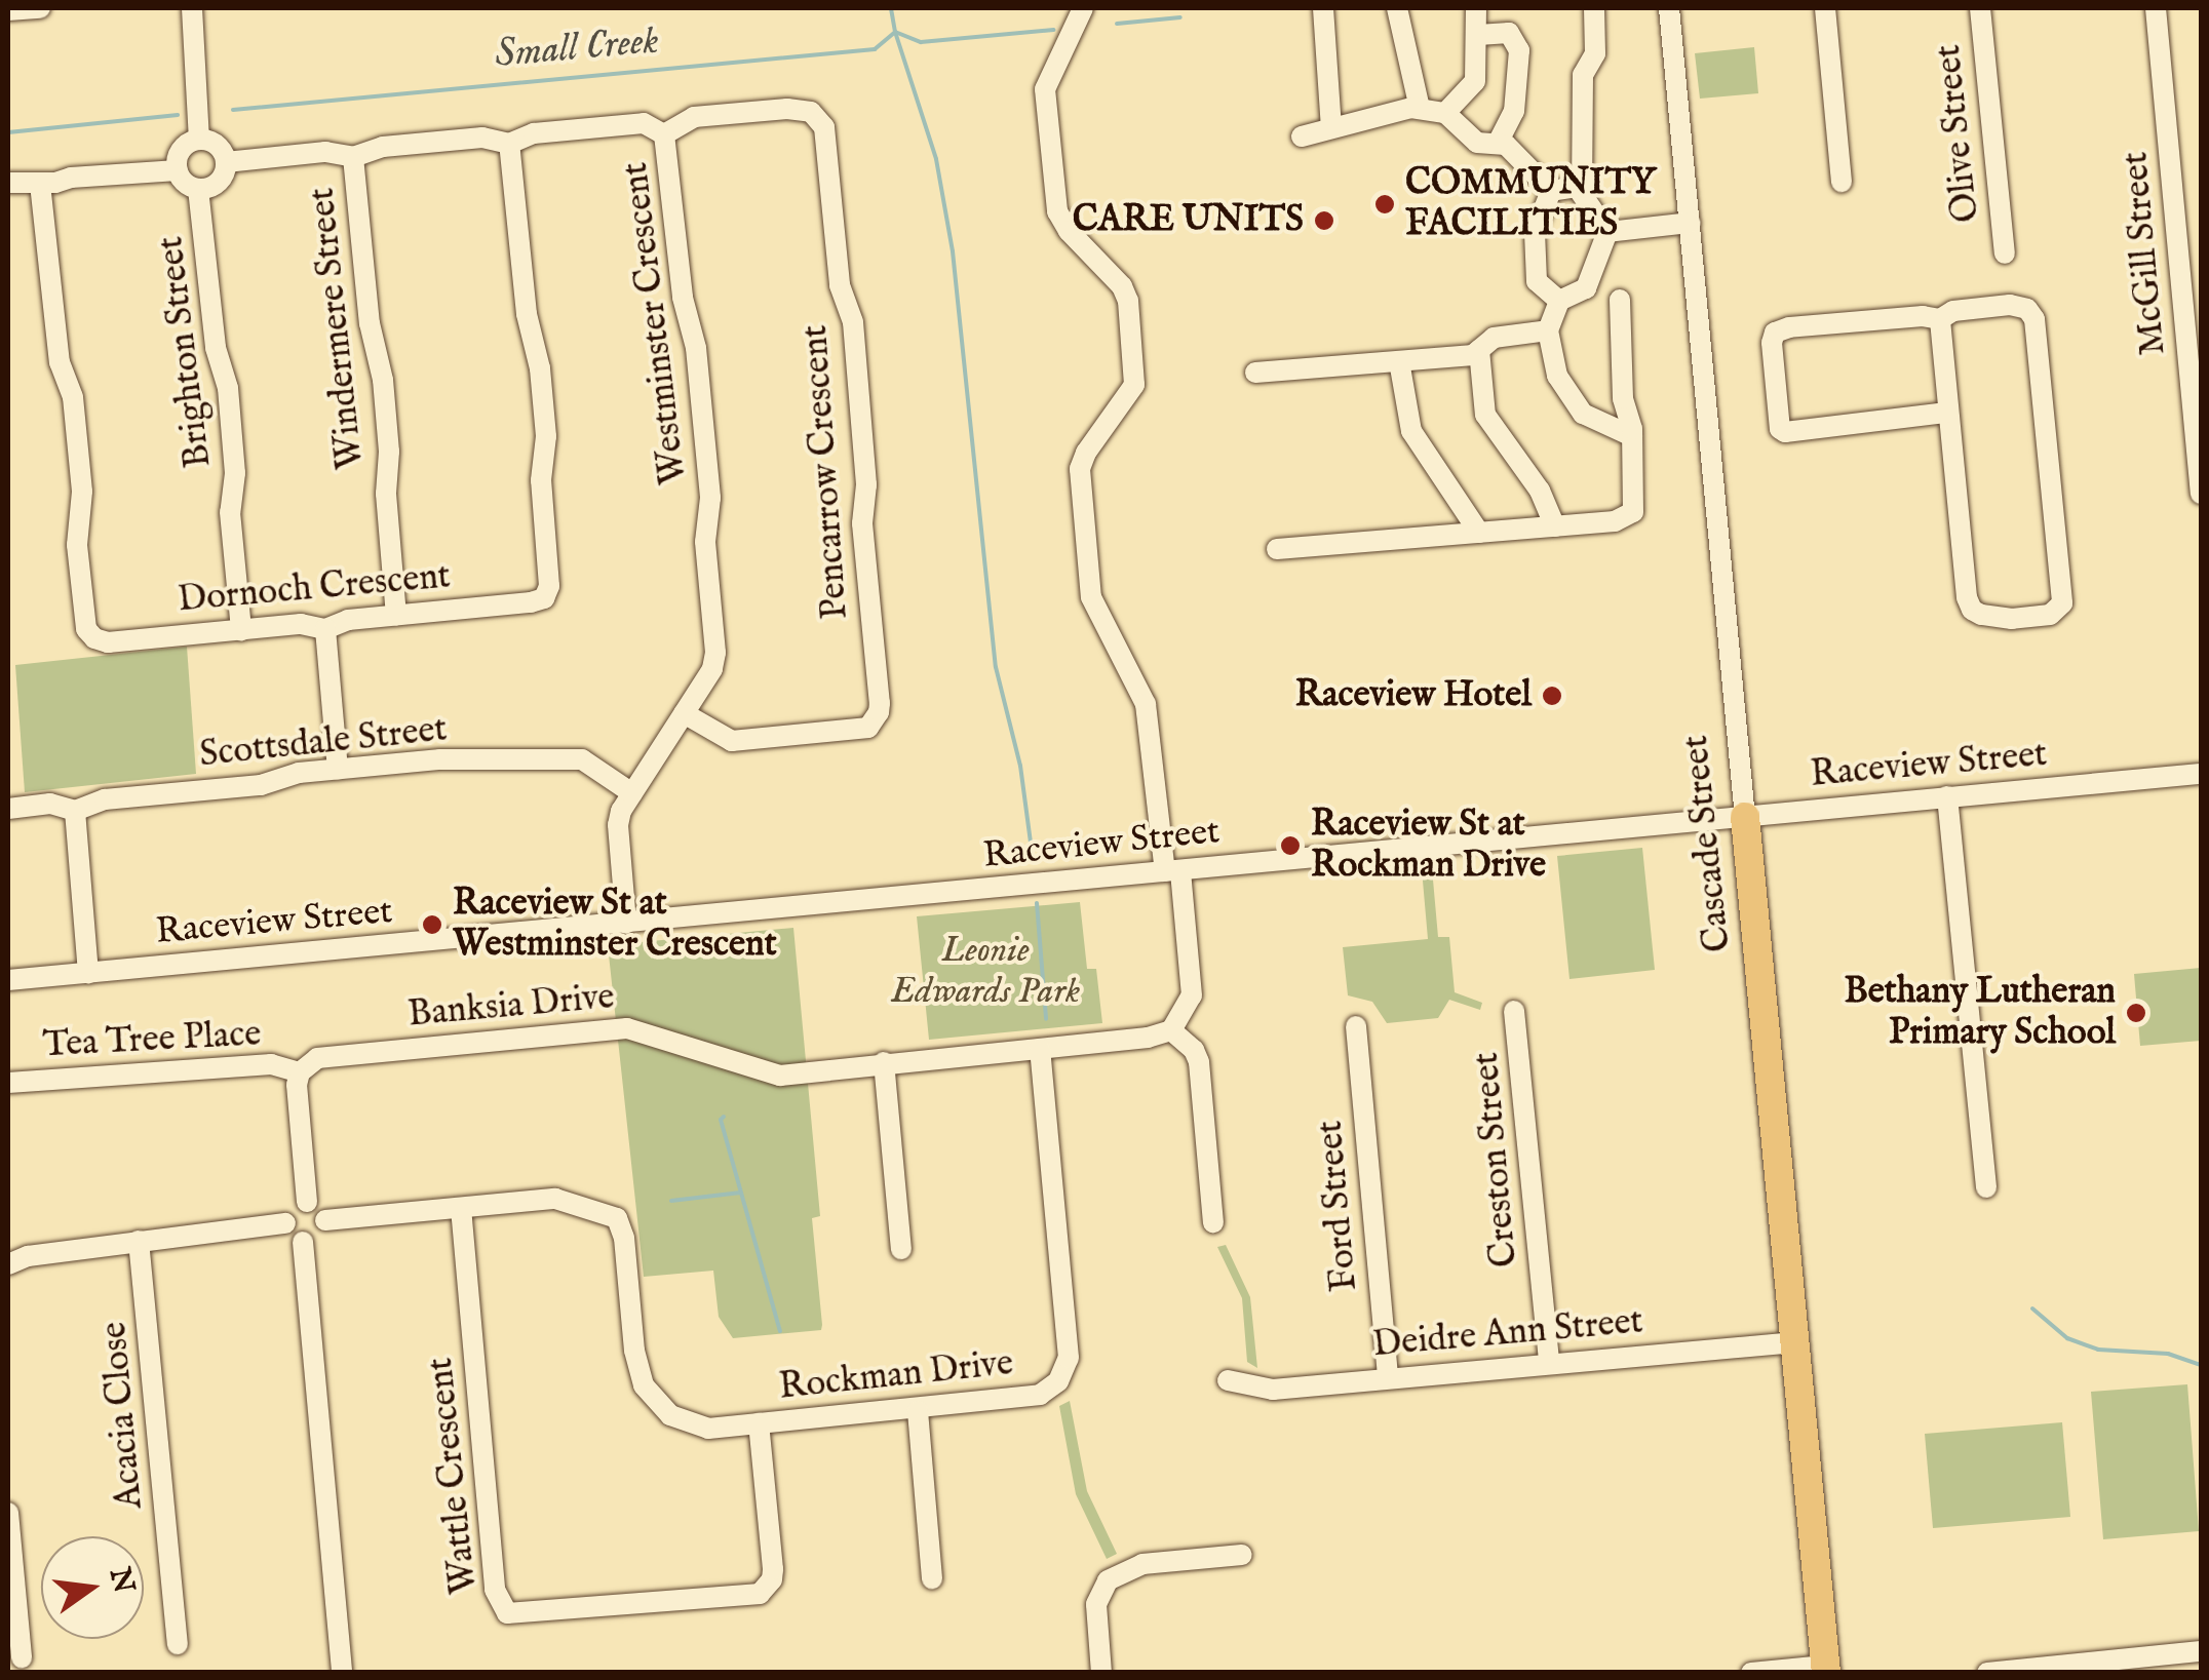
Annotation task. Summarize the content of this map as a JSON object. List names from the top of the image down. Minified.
{"streets":{"main road":["Cascade Street"],"street":["Olive Street","McGill Street","Westminster Crescent","Windermere Street","Brighton Street","Pencarrow Crescent","Dornoch Crescent","Scottsdale Street","Raceview Street","Banksia Drive","Tea Tree Place","Creston Street","Ford Street","Deidre Ann Street","Rockman Drive","Acacia Close","Wattle Crescent"]},"crossings":[["Westminster Crescent","Windermere Street"],["Westminster Crescent","Brighton Street"],["Westminster Crescent","Pencarrow Crescent"],["Westminster Crescent","Dornoch Crescent"],["Westminster Crescent","Scottsdale Street"],["Westminster Crescent","Raceview Street"],["Windermere Street","Dornoch Crescent"],["Brighton Street","Dornoch Crescent"],["Raceview Street","Cascade Street"],["Cascade Street","Deidre Ann Street"],["Banksia Drive","Tea Tree Place"],["Banksia Drive","Rockman Drive"],["Creston Street","Deidre Ann Street"],["Ford Street","Deidre Ann Street"],["Rockman Drive","Wattle Crescent"]],"water":["Small Creek"],"parks":["Leonie Edwards Park"],"places":["COMMUNITY FACILITIES","CARE UNITS","Raceview Hotel","Raceview St at Rockman Drive","Raceview St at Westminster Crescent","Bethany Lutheran Primary School"],"north":"right"}
